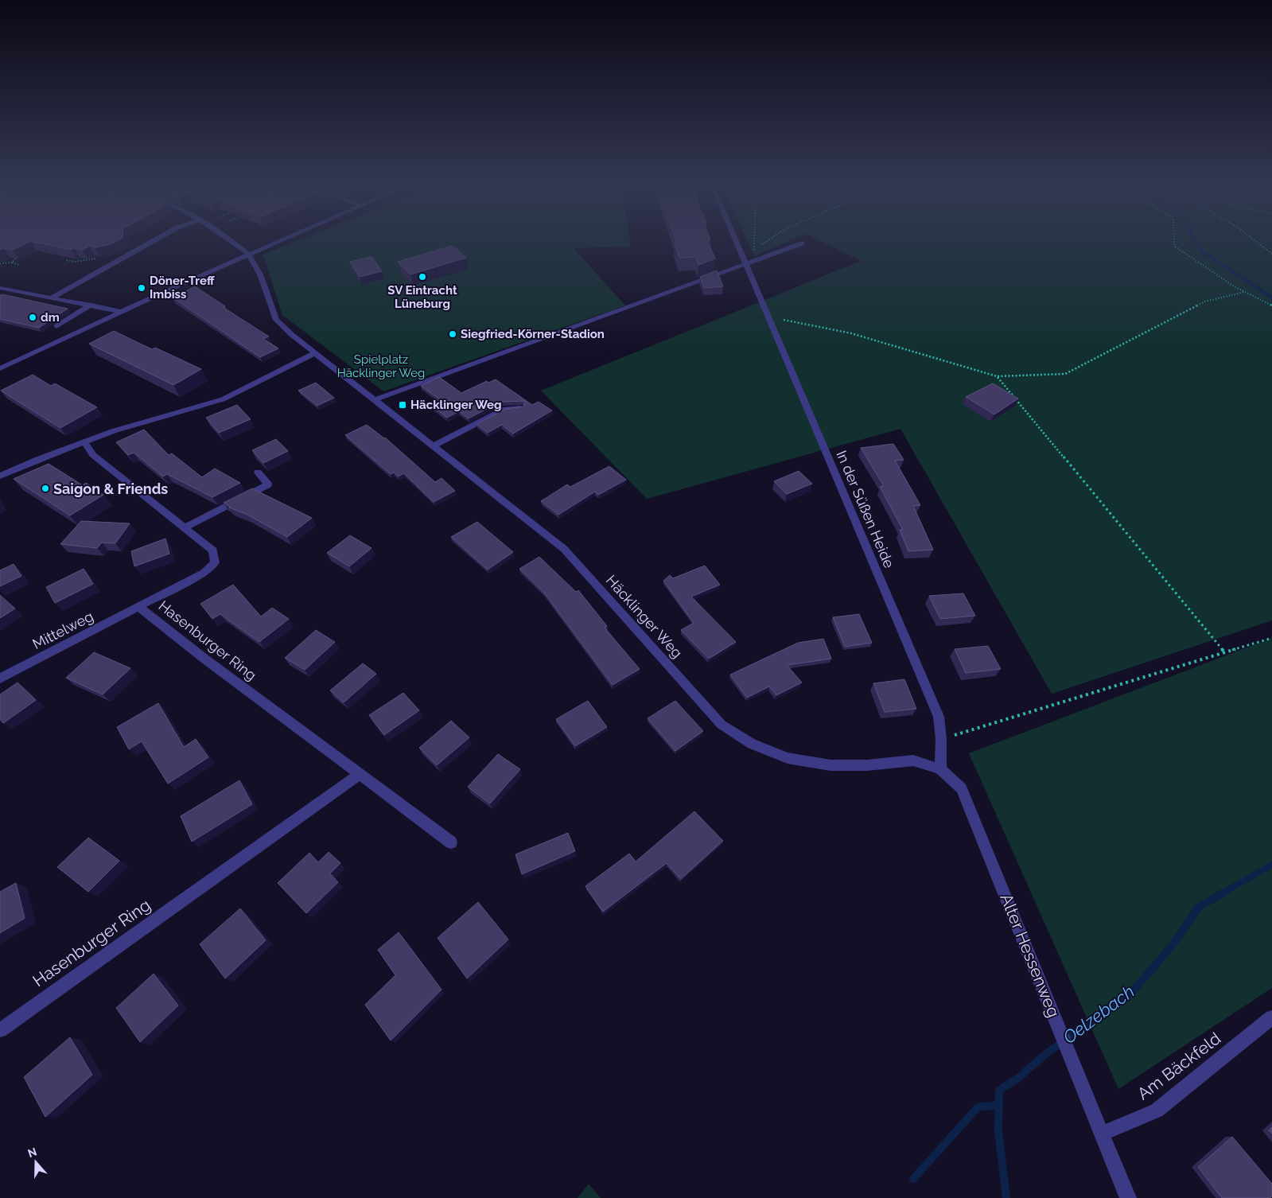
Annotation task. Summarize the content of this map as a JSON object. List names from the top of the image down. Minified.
{"streets":{"street":["In der Süßen Heide","Häcklinger Weg","Mittelweg","Hasenburger Ring","Alter Hessenweg","Am Bäckfeld"]},"crossings":[["In der Süßen Heide","Häcklinger Weg"],["Häcklinger Weg","Alter Hessenweg"],["Mittelweg","Hasenburger Ring"],["Alter Hessenweg","Am Bäckfeld"]],"water":["Oelzebach"],"parks":["Spielplatz Häcklinger Weg"],"places":{"other":["SV Eintracht Lüneburg","Döner-Treff Imbiss","dm","Siegfried-Körner-Stadion","Saigon & Friends"],"transit":["Häcklinger Weg"]},"north":"top"}
